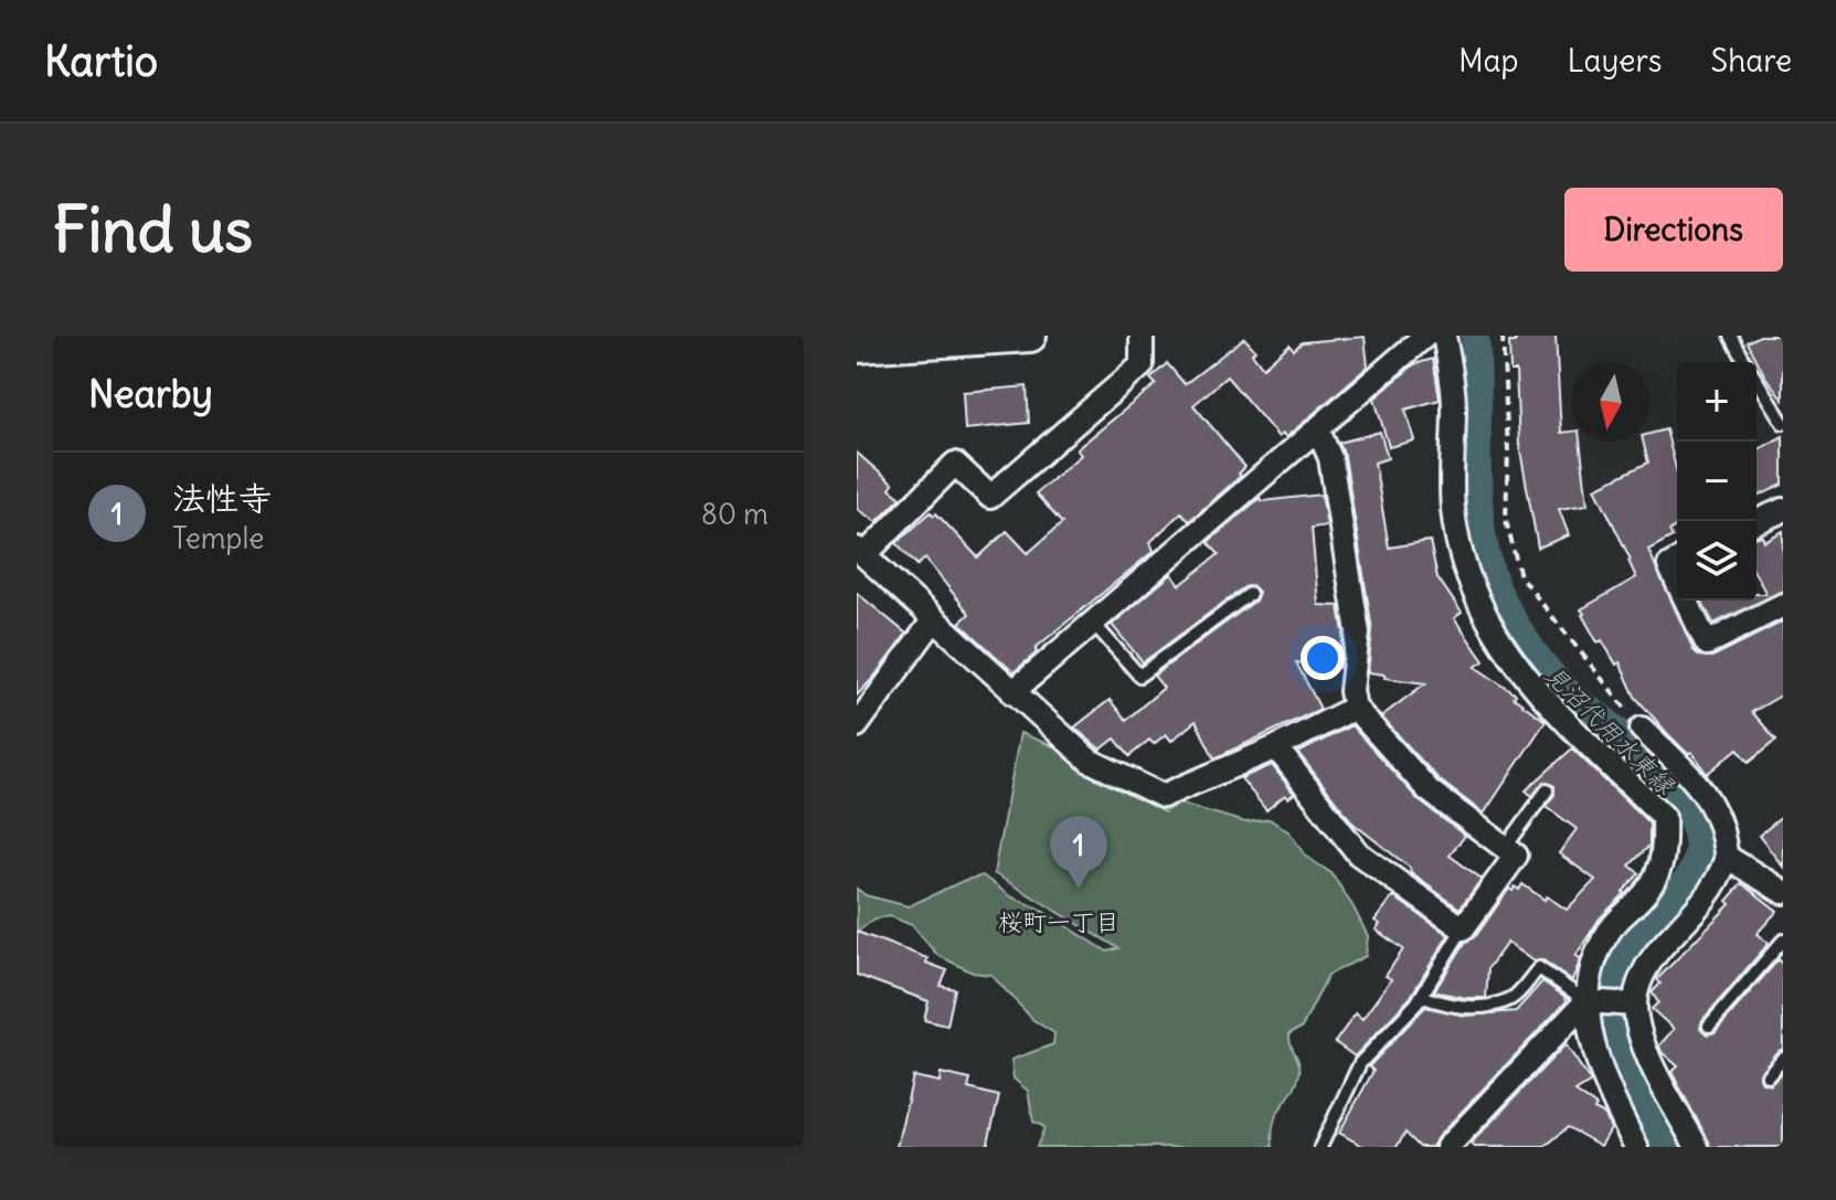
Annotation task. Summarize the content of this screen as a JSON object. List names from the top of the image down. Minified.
{"districts":["桜町一丁目"],"water":["見沼代用水東縁"],"north":"bottom","page":{"header":"Kartio","nav":["Map","Layers","Share"],"buttons":"Directions","title":"Find us","heading":"Nearby","map_buttons":["+","−"],"list":[{"mark":"1","name":"法性寺","note":"Temple","value":"80 m"}],"pins":"1"}}
